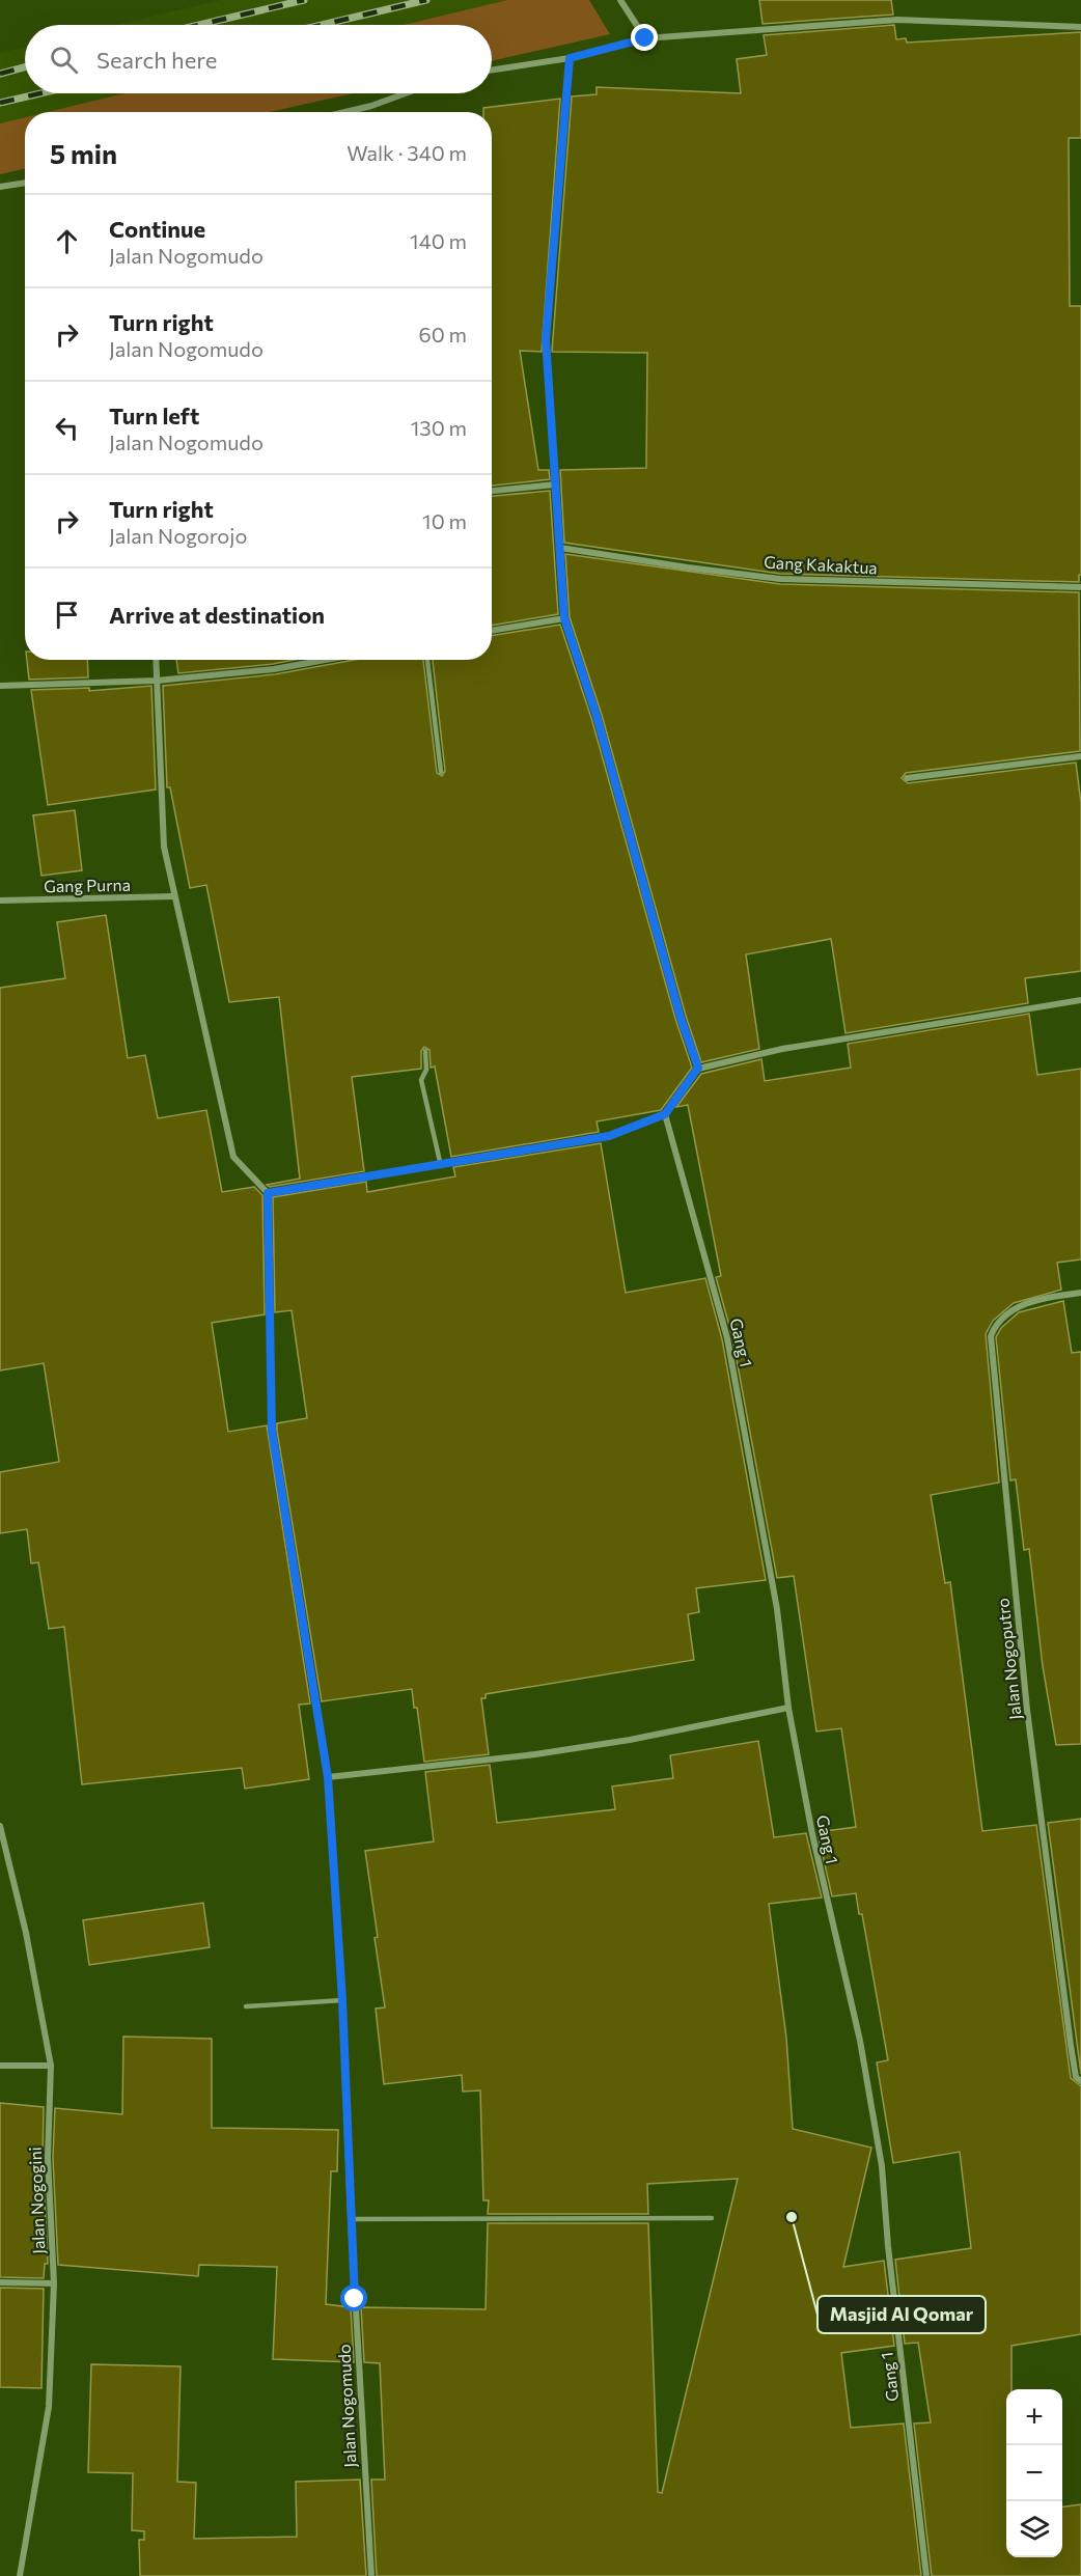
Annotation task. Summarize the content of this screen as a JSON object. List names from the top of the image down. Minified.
{"streets":{"street":["Gang Kakaktua","Gang Purna","Gang 1","Jalan Nogoputro","Jalan Nogogini","Jalan Nogomudo"]},"places":["Masjid Al Qomar"],"page":{"search":"Search here","heading":["5 min","Walk · 340 m"],"list":[["Continue","Jalan Nogomudo","140 m"],["Turn right","Jalan Nogomudo","60 m"],["Turn left","Jalan Nogomudo","130 m"],["Turn right","Jalan Nogorojo","10 m"],"Arrive at destination"],"map_buttons":["+","−"]}}
